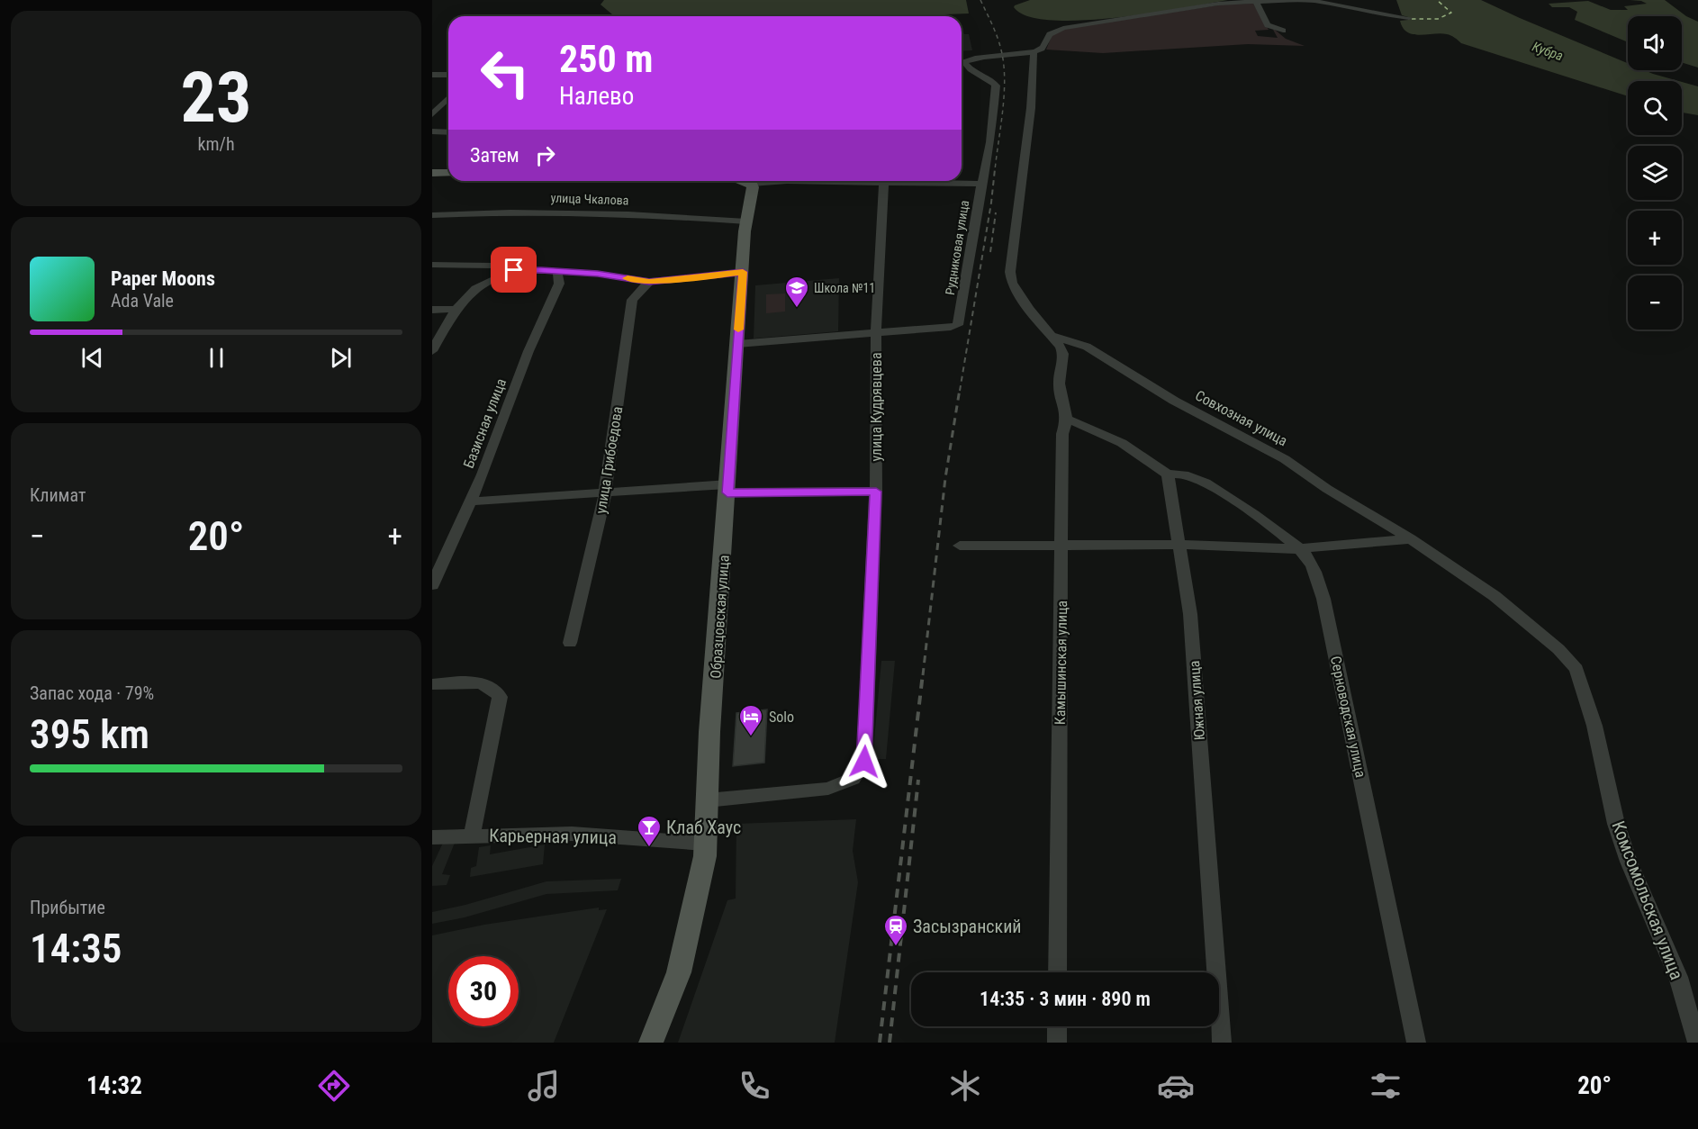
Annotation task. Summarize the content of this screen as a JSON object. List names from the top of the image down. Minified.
{"streets":{"main road":["Образцовская улица"],"street":["улица Чкалова","Рудниковая улица","улица Кудрявцева","Совхозная улица","Базисная улица","улица Грибоедова","Камышинская улица","Южная улица","Серноводская улица","Карьерная улица","Комсомольская улица"]},"crossings":[["улица Чкалова","Образцовская улица"],["Рудниковая улица","улица Кудрявцева"],["улица Кудрявцева","Образцовская улица"],["Совхозная улица","Камышинская улица"],["Совхозная улица","Комсомольская улица"],["Образцовская улица","Карьерная улица"],["Южная улица","Серноводская улица"]],"water":["Кубра"],"places":{"school or university":["Школа №11"],"hotel":["Solo"],"bar":["Клаб Хаус"],"station":["Засызранский"]},"page":{"tile":[["23","km/h"],"Климат",["Запас хода · 79%","395 km"],["Прибытие","14:35"]],"map_buttons":["+","−"],"turn":["250 m","Налево"],"then":"Затем","song":["Paper Moons","Ada Vale"],"heat":["−","20°","+"],"limit":"30","trip":"14:35 · 3 мин · 890 m","tabs":["14:32","20°"]}}
